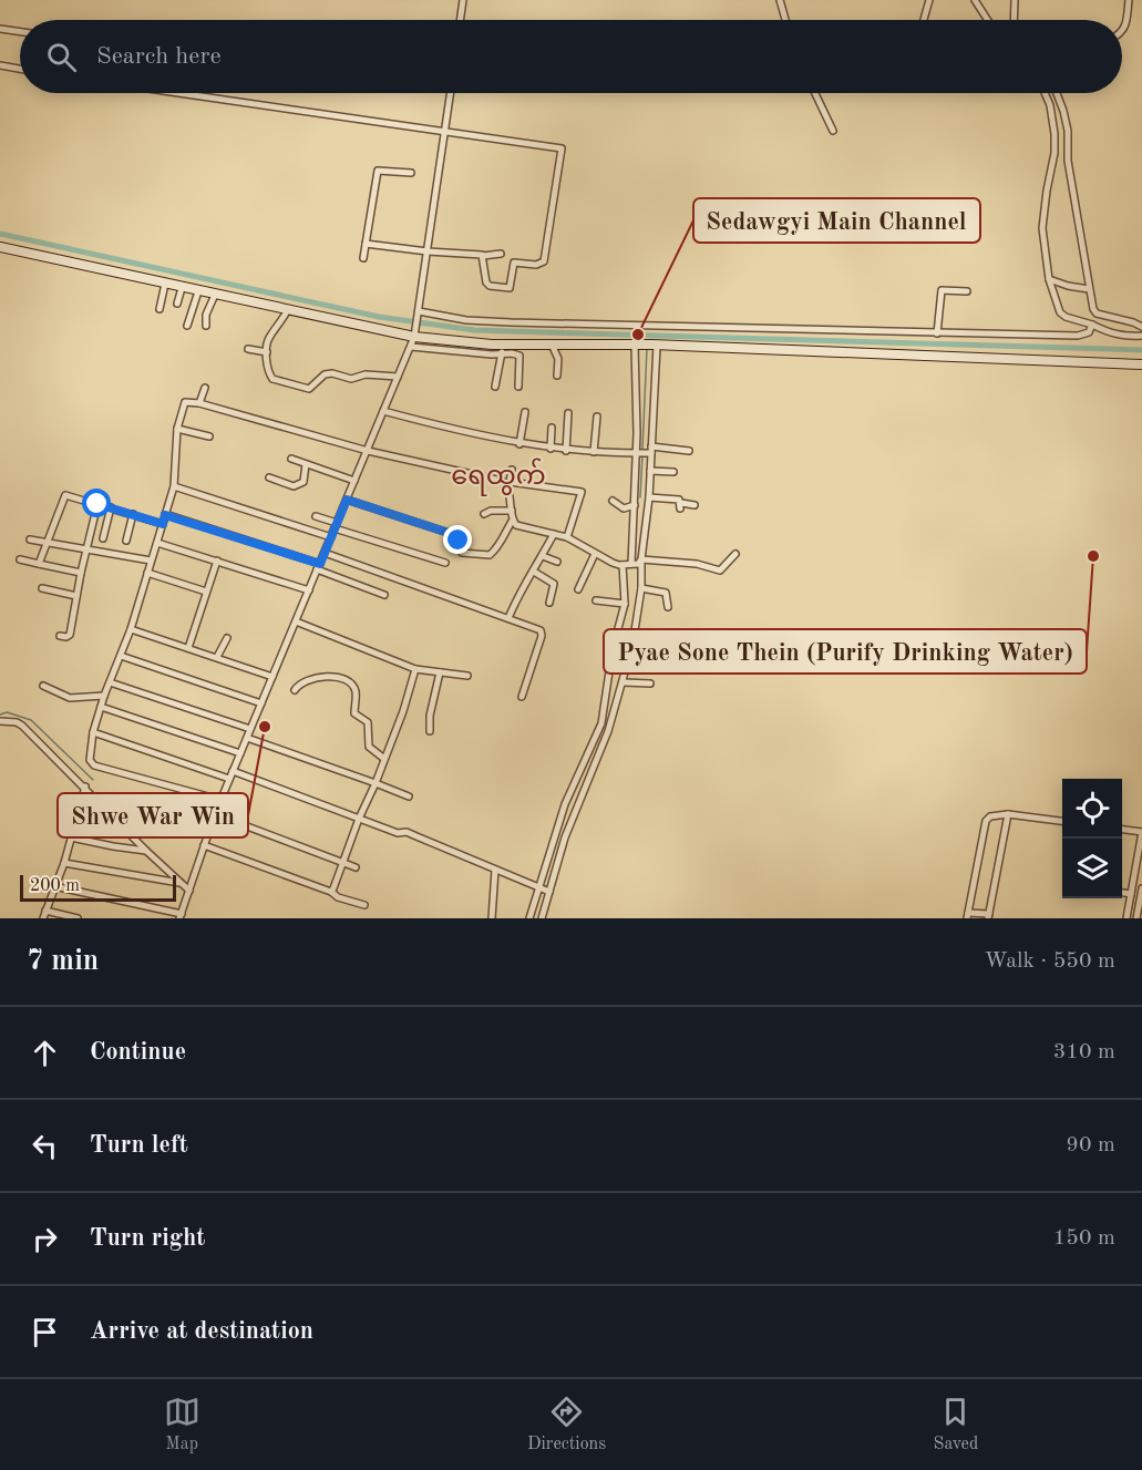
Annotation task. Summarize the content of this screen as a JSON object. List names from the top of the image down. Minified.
{"districts":["ရေထွက်"],"places":["Sedawgyi Main Channel","Pyae Sone Thein (Purify Drinking Water)","Shwe War Win"],"scale_bar":"200 m","page":{"search":"Search here","scale":"200 m","heading":["7 min","Walk · 550 m"],"list":[["Continue","310 m"],["Turn left","90 m"],["Turn right","150 m"],"Arrive at destination"],"nav":["Map","Directions","Saved"]}}
